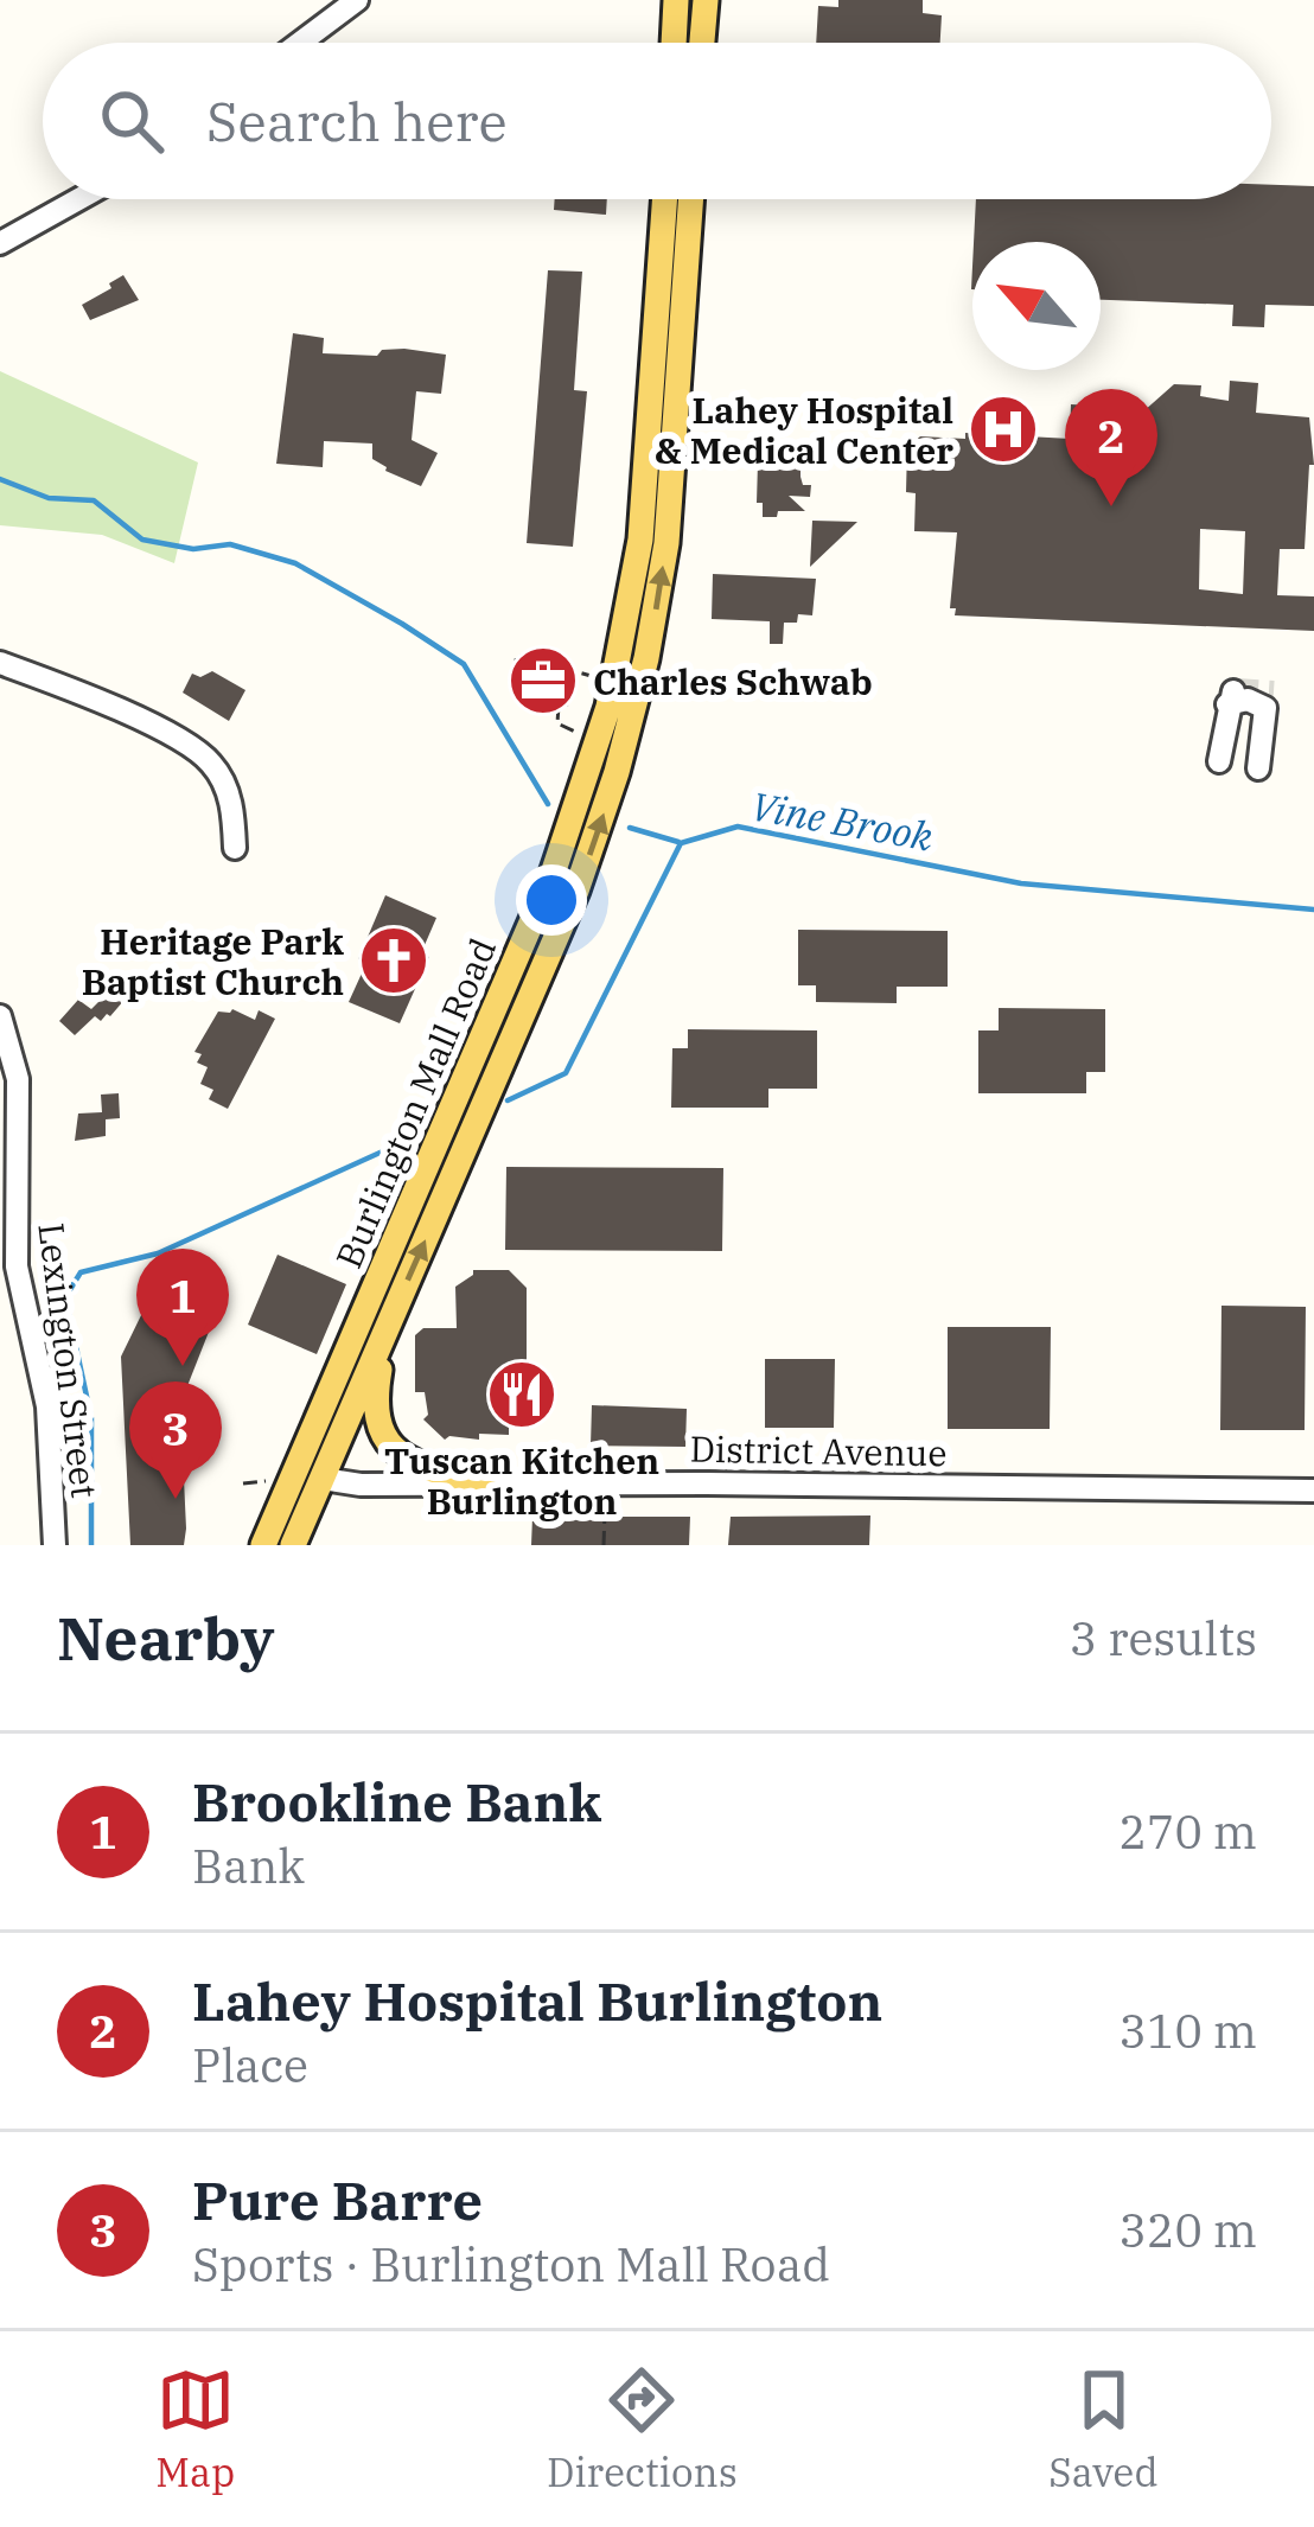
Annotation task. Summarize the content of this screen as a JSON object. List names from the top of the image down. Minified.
{"streets":{"main road":["Burlington Mall Road"],"street":["Lexington Street","District Avenue"]},"crossings":[["Burlington Mall Road","District Avenue"]],"water":["Vine Brook"],"places":{"hospital":["Lahey Hospital & Medical Center"],"office":["Charles Schwab"],"church":["Heritage Park Baptist Church"],"restaurant":["Tuscan Kitchen Burlington"]},"north":"top left","page":{"search":"Search here","pins":["2","1","3"],"heading":["Nearby","3 results"],"list":[{"mark":"1","name":"Brookline Bank","note":"Bank","value":"270 m"},{"mark":"2","name":"Lahey Hospital Burlington","note":"Place","value":"310 m"},{"mark":"3","name":"Pure Barre","note":"Sports · Burlington Mall Road","value":"320 m"}],"nav":["Map","Directions","Saved"]}}
